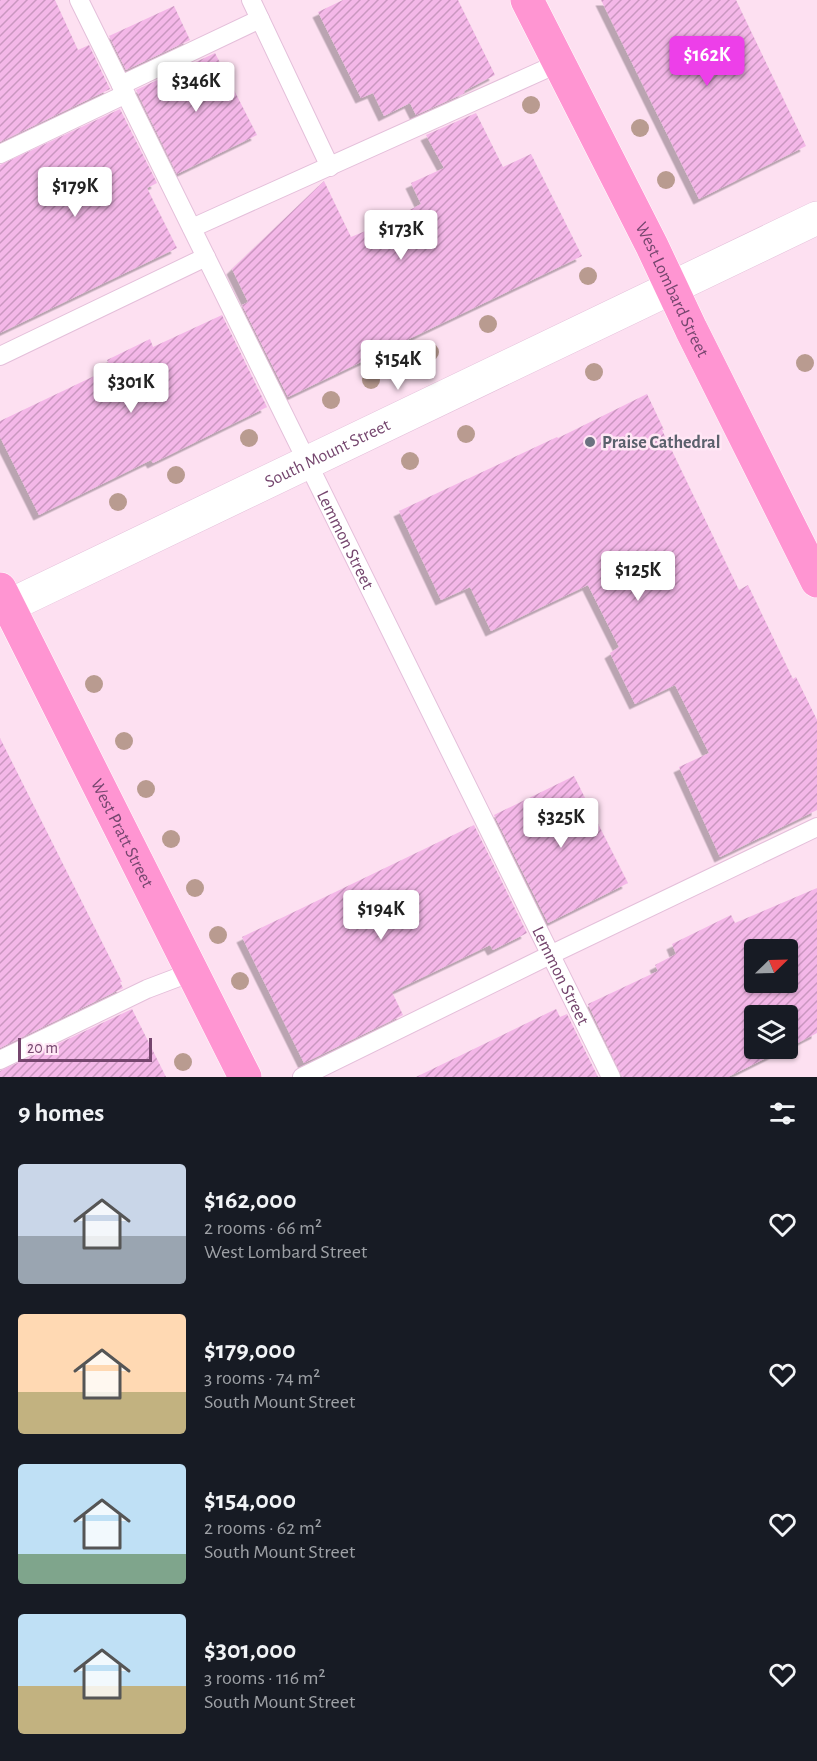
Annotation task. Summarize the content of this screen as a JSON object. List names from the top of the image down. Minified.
{"streets":{"main road":["West Lombard Street","West Pratt Street"],"street":["South Mount Street"],"lane":["Lemmon Street"]},"crossings":[["West Lombard Street","South Mount Street"],["South Mount Street","Lemmon Street"],["South Mount Street","West Pratt Street"]],"places":["Praise Cathedral"],"scale_bar":"20 m","north":"top right","page":{"price":["$162K","$346K","$179K","$173K","$154K","$301K","$125K","$325K","$194K"],"scale":"20 m","heading":"9 homes","list":[{"name":"$162,000","note":"2 rooms · 66 m² · West Lombard Street"},{"name":"$179,000","note":"3 rooms · 74 m² · South Mount Street"},{"name":"$154,000","note":"2 rooms · 62 m² · South Mount Street"},{"name":"$301,000","note":"3 rooms · 116 m² · South Mount Street"}]}}
